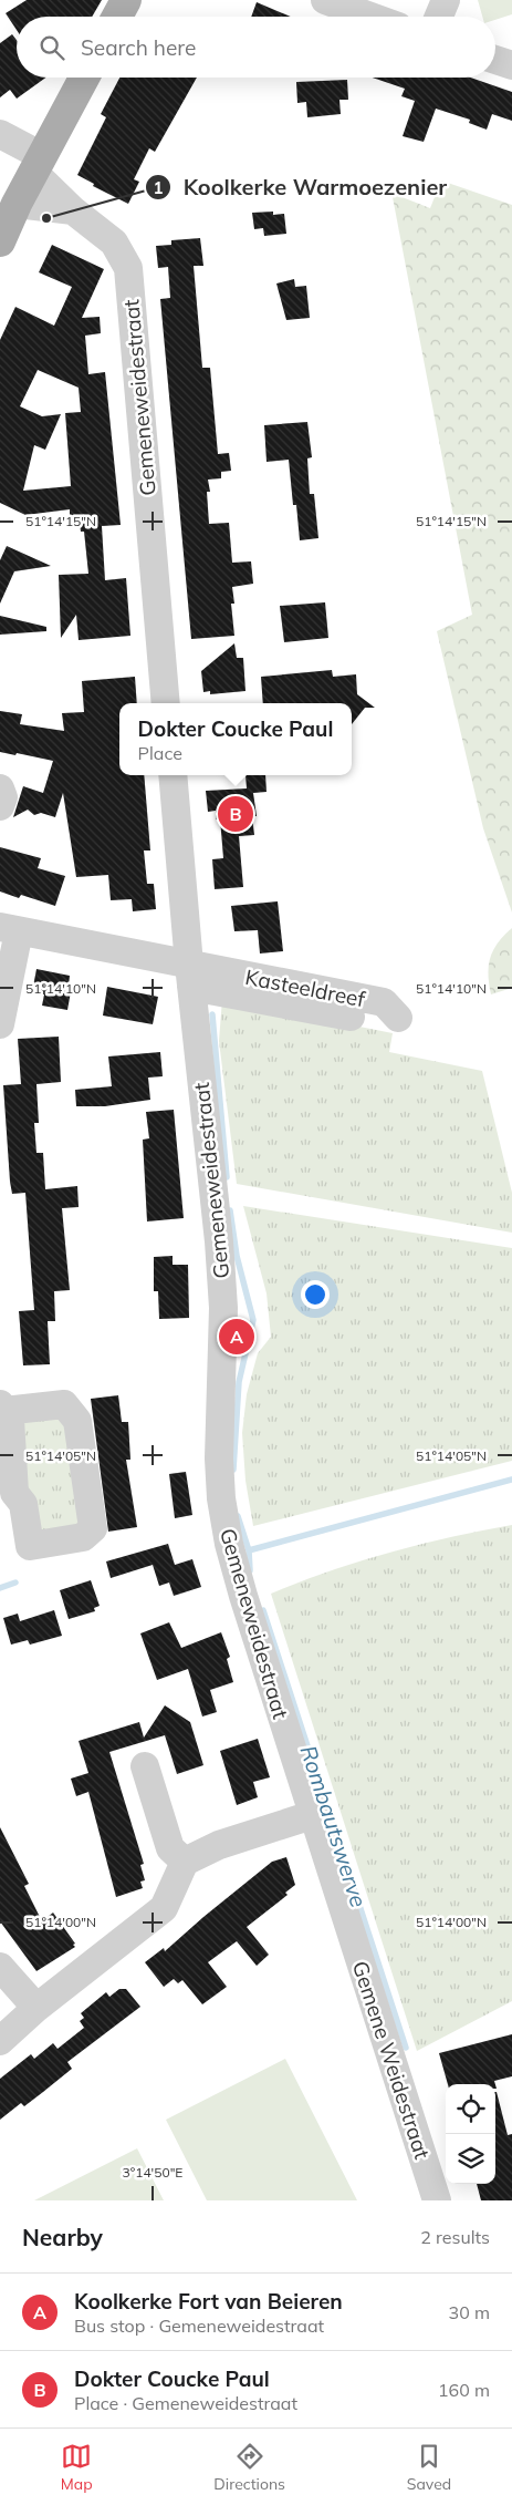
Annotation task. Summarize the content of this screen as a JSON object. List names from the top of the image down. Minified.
{"streets":{"street":["Gemeneweidestraat","Kasteeldreef","Gemene Weidestraat"]},"crossings":[["Gemeneweidestraat","Kasteeldreef"],["Gemeneweidestraat","Gemene Weidestraat"]],"water":["Rombautswerve"],"places":["Koolkerke Warmoezenier"],"page":{"search":"Search here","popup":["Dokter Coucke Paul","Place"],"pins":["B","A"],"heading":["Nearby","2 results"],"list":[{"mark":"A","name":"Koolkerke Fort van Beieren","note":"Bus stop · Gemeneweidestraat","value":"30 m"},{"mark":"B","name":"Dokter Coucke Paul","note":"Place · Gemeneweidestraat","value":"160 m"}],"nav":["Map","Directions","Saved"]},"coordinates":["51°14'15\"N","51°14'10\"N","51°14'05\"N","51°14'00\"N","3°14'50\"E"]}
